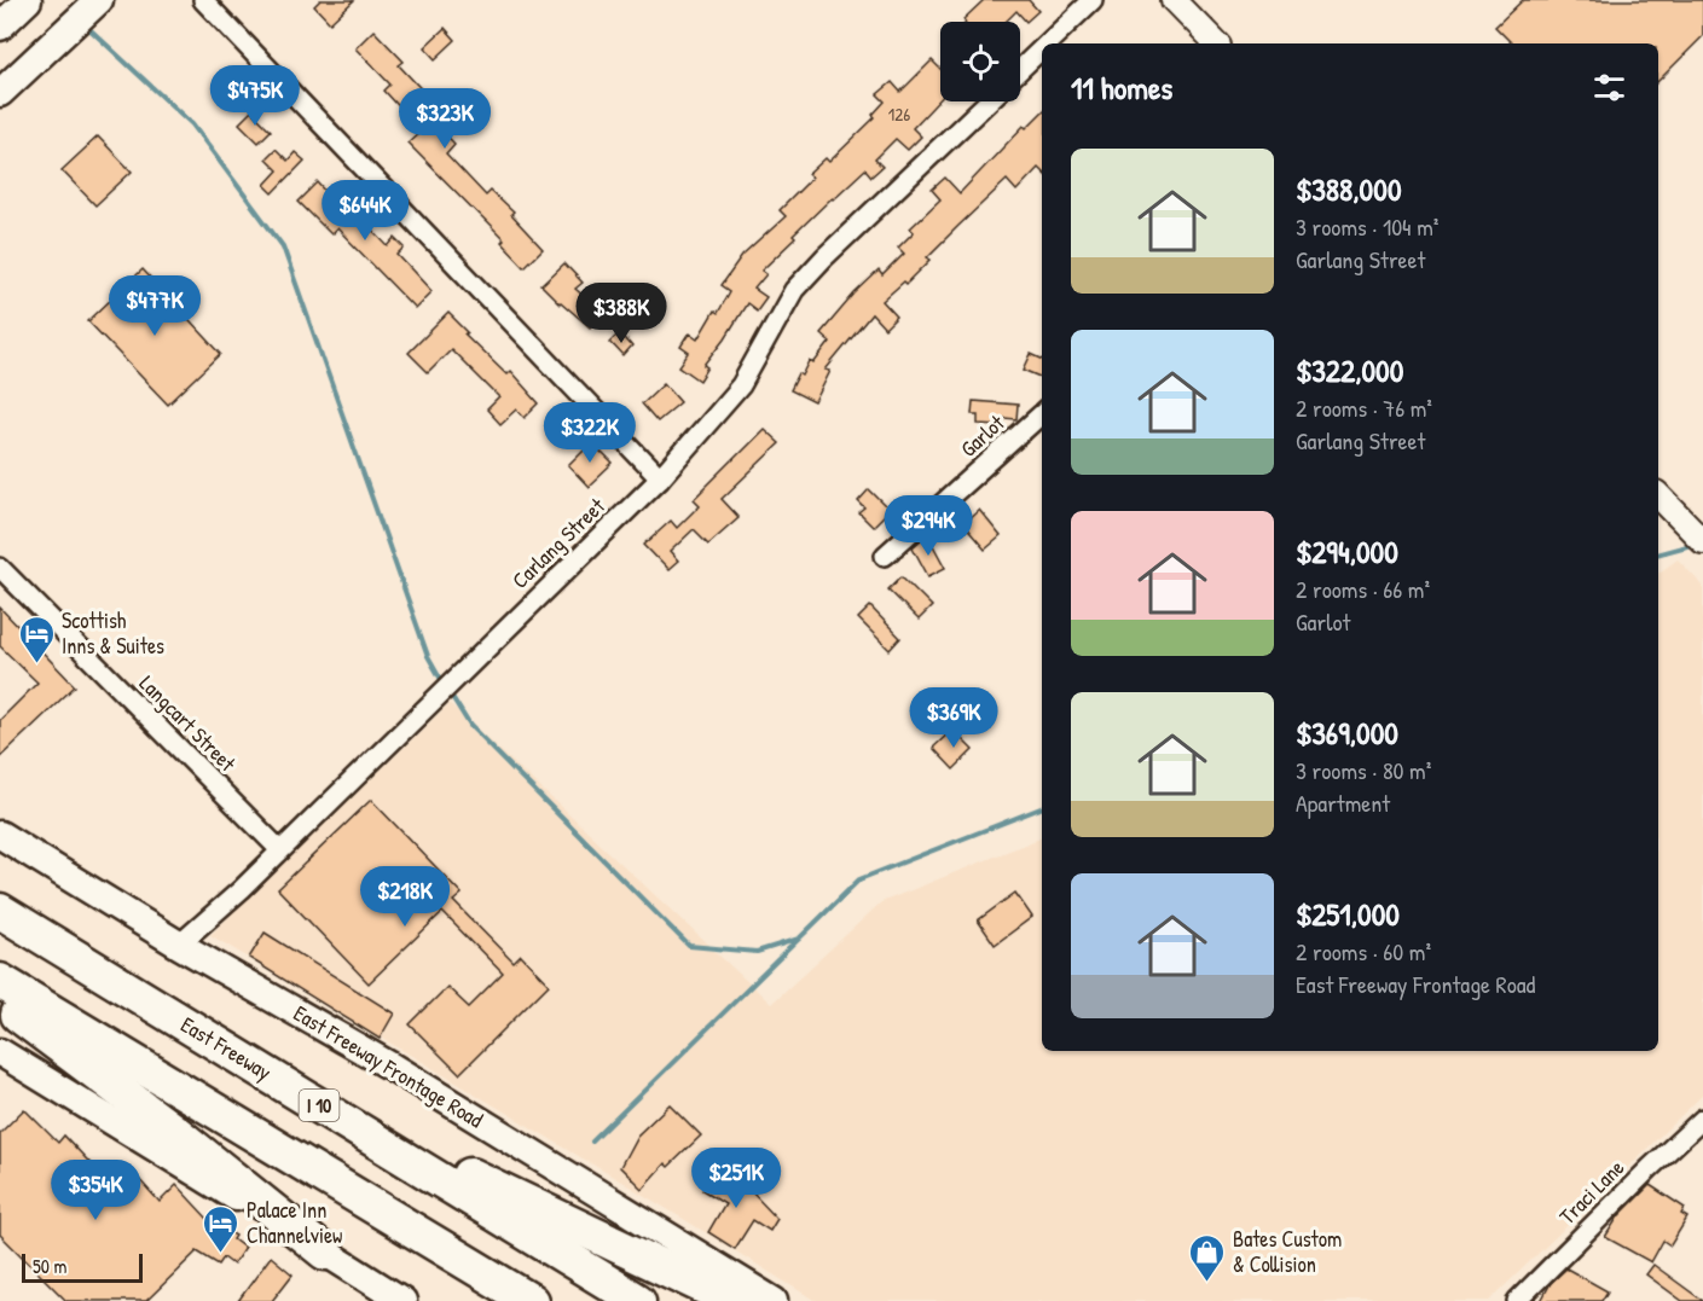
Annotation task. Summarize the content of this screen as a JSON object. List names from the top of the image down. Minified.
{"streets":{"highway":["East Freeway","I 10"],"main road":["East Freeway Frontage Road"],"street":["Garlot","Carlang Street","Langcart Street","Traci Lane"]},"crossings":[["Carlang Street","Langcart Street"],["Carlang Street","East Freeway Frontage Road"]],"places":{"hotel":["Scottish Inns & Suites","Palace Inn Channelview"],"shop":["Bates Custom & Collision"]},"house_numbers":["126"],"scale_bar":"50 m","page":{"heading":"11 homes","price":["$475K","$323K","$644K","$477K","$388K","$322K","$294K","$369K","$218K","$251K","$354K"],"list":[{"name":"$388,000","note":"3 rooms · 104 m² · Garlang Street"},{"name":"$322,000","note":"2 rooms · 76 m² · Garlang Street"},{"name":"$294,000","note":"2 rooms · 66 m² · Garlot"},{"name":"$369,000","note":"3 rooms · 80 m² · Apartment"},{"name":"$251,000","note":"2 rooms · 60 m² · East Freeway Frontage Road"}],"scale":"50 m"}}
